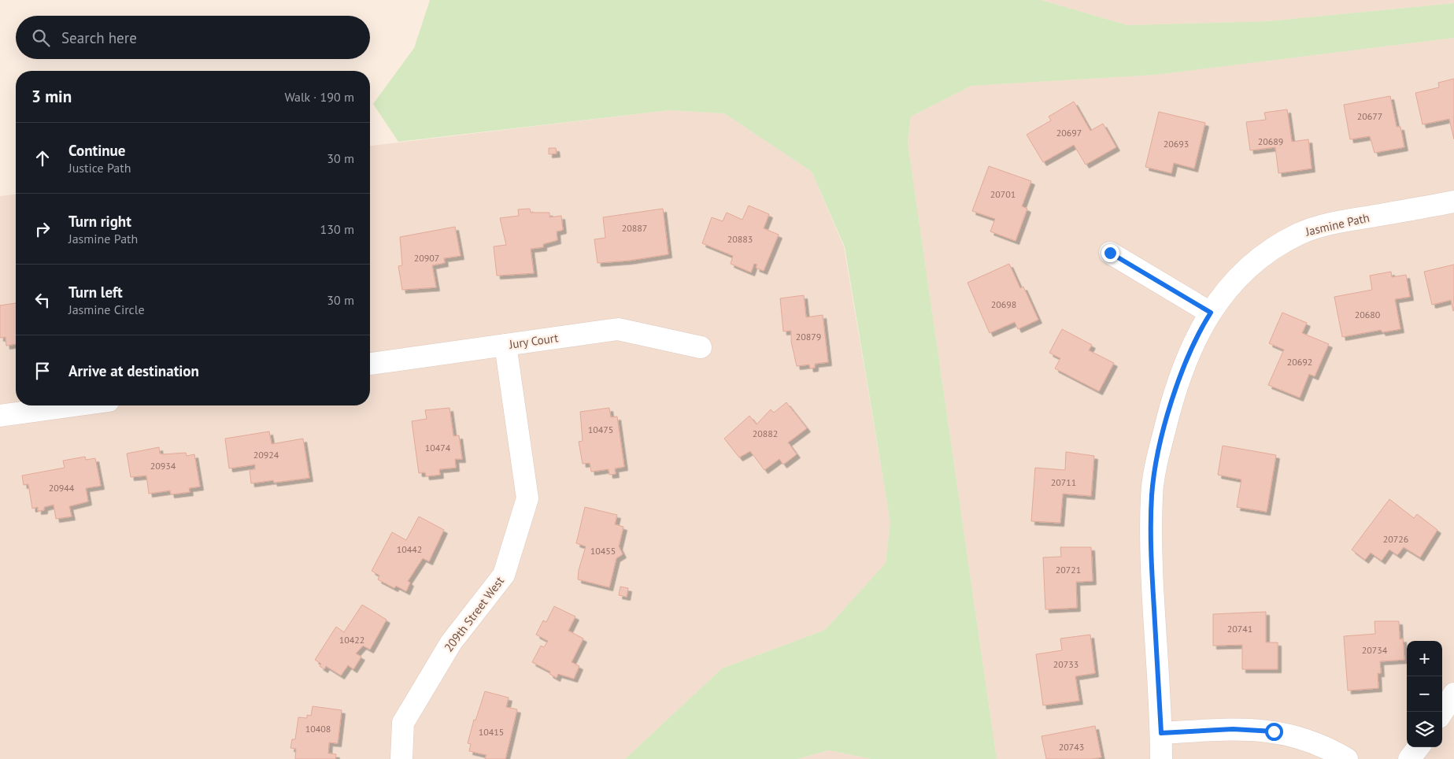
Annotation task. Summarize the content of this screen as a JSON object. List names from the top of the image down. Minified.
{"streets":{"street":["Jasmine Path","Jury Court","209th Street West"]},"crossings":[["Jury Court","209th Street West"]],"house_numbers":["20677","20697","20689","20693","20701","20887","20883","20907","20698","20680","20879","20692","10475","20882","10474","20924","20934","20711","20944","20726","10442","10455","20721","20741","10422","20734","20733","10408","10415","20743"],"page":{"search":"Search here","heading":["3 min","Walk · 190 m"],"list":[["Continue","Justice Path","30 m"],["Turn right","Jasmine Path","130 m"],["Turn left","Jasmine Circle","30 m"],"Arrive at destination"],"map_buttons":["+","−"]}}
